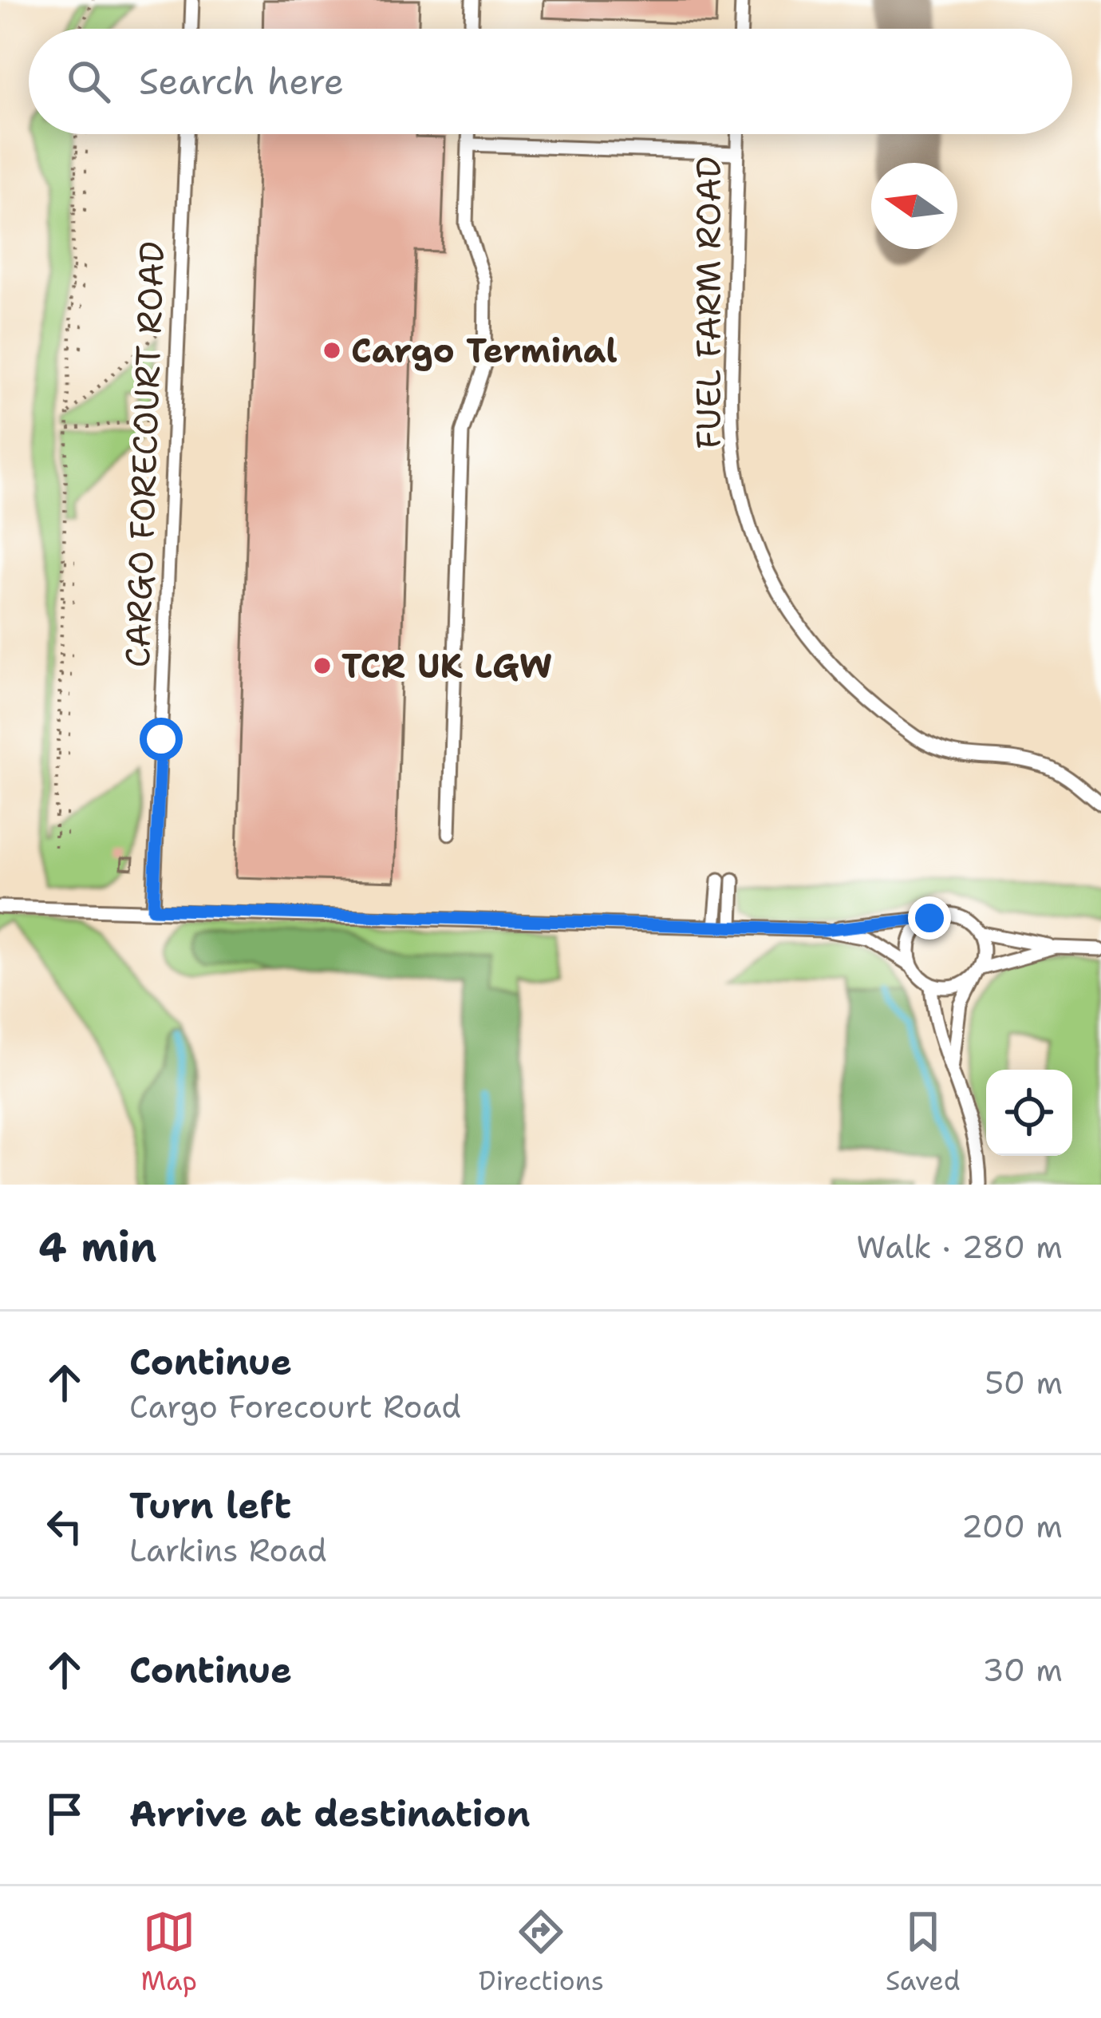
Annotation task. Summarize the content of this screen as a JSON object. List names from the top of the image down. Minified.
{"streets":{"lane":["FUEL FARM ROAD","CARGO FORECOURT ROAD"]},"places":["Cargo Terminal","TCR UK LGW"],"north":"left","page":{"search":"Search here","heading":["4 min","Walk · 280 m"],"list":[["Continue","Cargo Forecourt Road","50 m"],["Turn left","Larkins Road","200 m"],["Continue","30 m"],"Arrive at destination"],"nav":["Map","Directions","Saved"]}}
